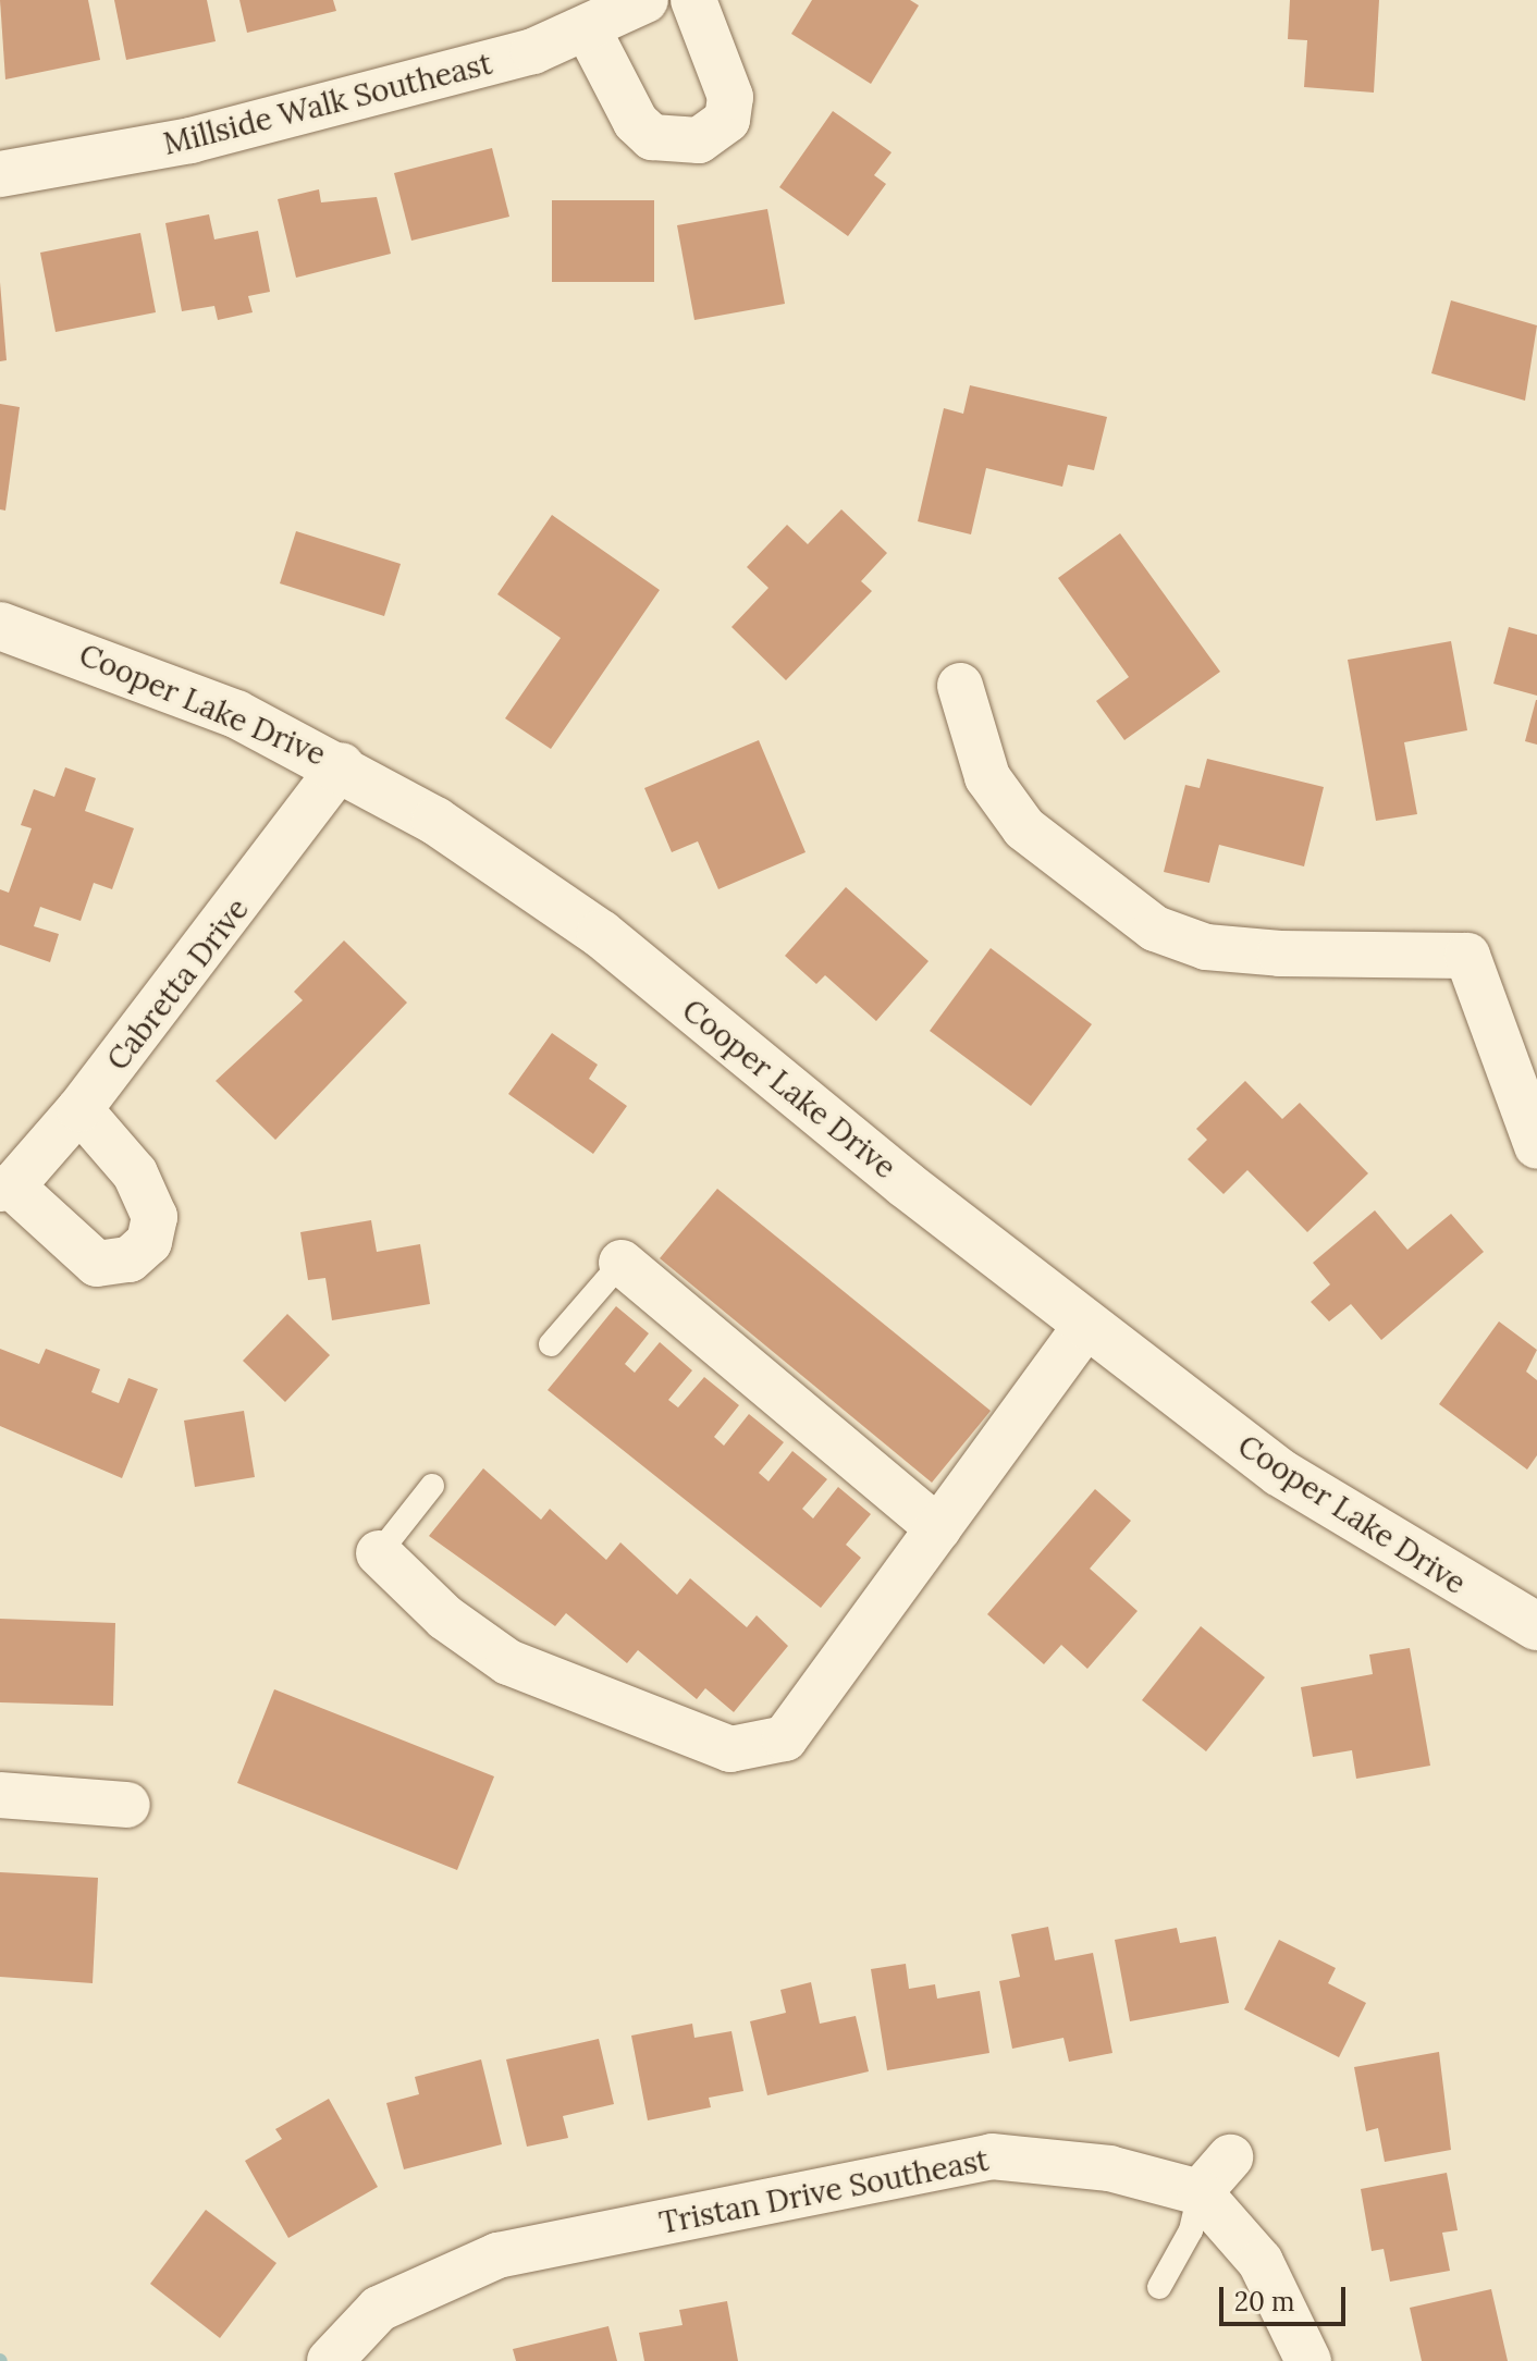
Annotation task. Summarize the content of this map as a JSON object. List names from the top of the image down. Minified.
{"streets":{"street":["Millside Walk Southeast","Cooper Lake Drive","Cabretta Drive","Tristan Drive Southeast"]},"crossings":[["Cooper Lake Drive","Cabretta Drive"]],"scale_bar":"20 m"}
